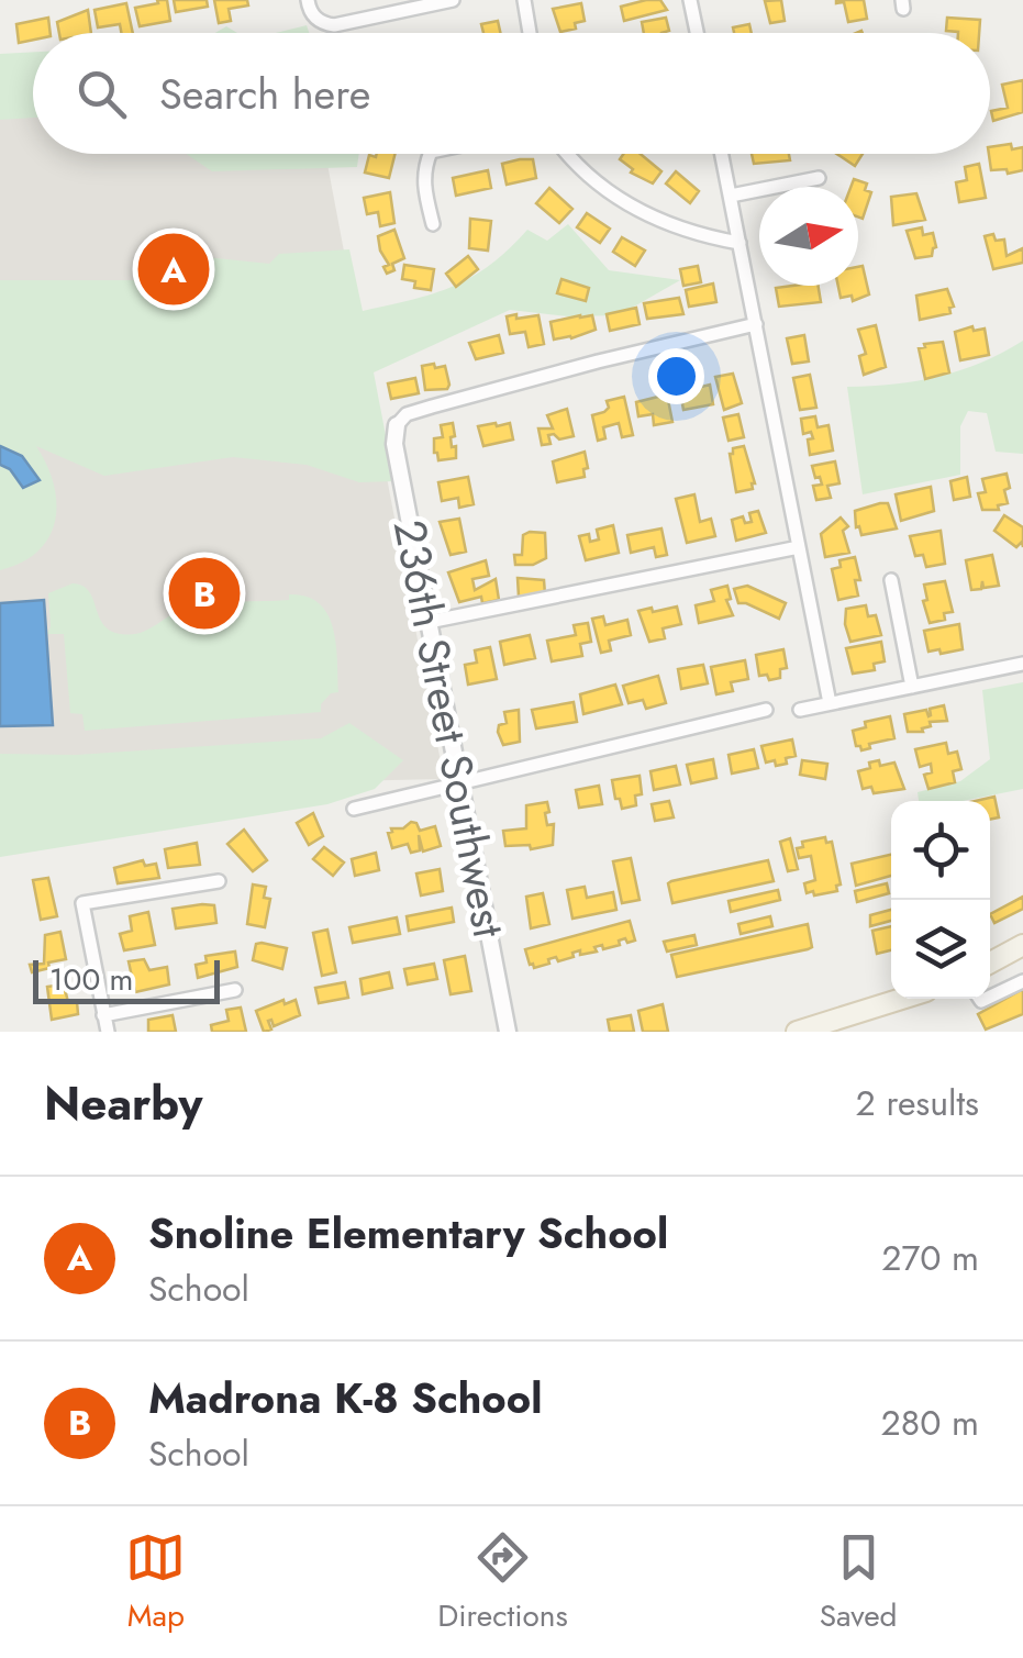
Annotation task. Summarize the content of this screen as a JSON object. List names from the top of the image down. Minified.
{"streets":{"street":["236th Street Southwest"]},"scale_bar":"100 m","north":"right","page":{"search":"Search here","pins":["A","B"],"scale":"100 m","heading":["Nearby","2 results"],"list":[{"mark":"A","name":"Snoline Elementary School","note":"School","value":"270 m"},{"mark":"B","name":"Madrona K-8 School","note":"School","value":"280 m"}],"nav":["Map","Directions","Saved"]}}
